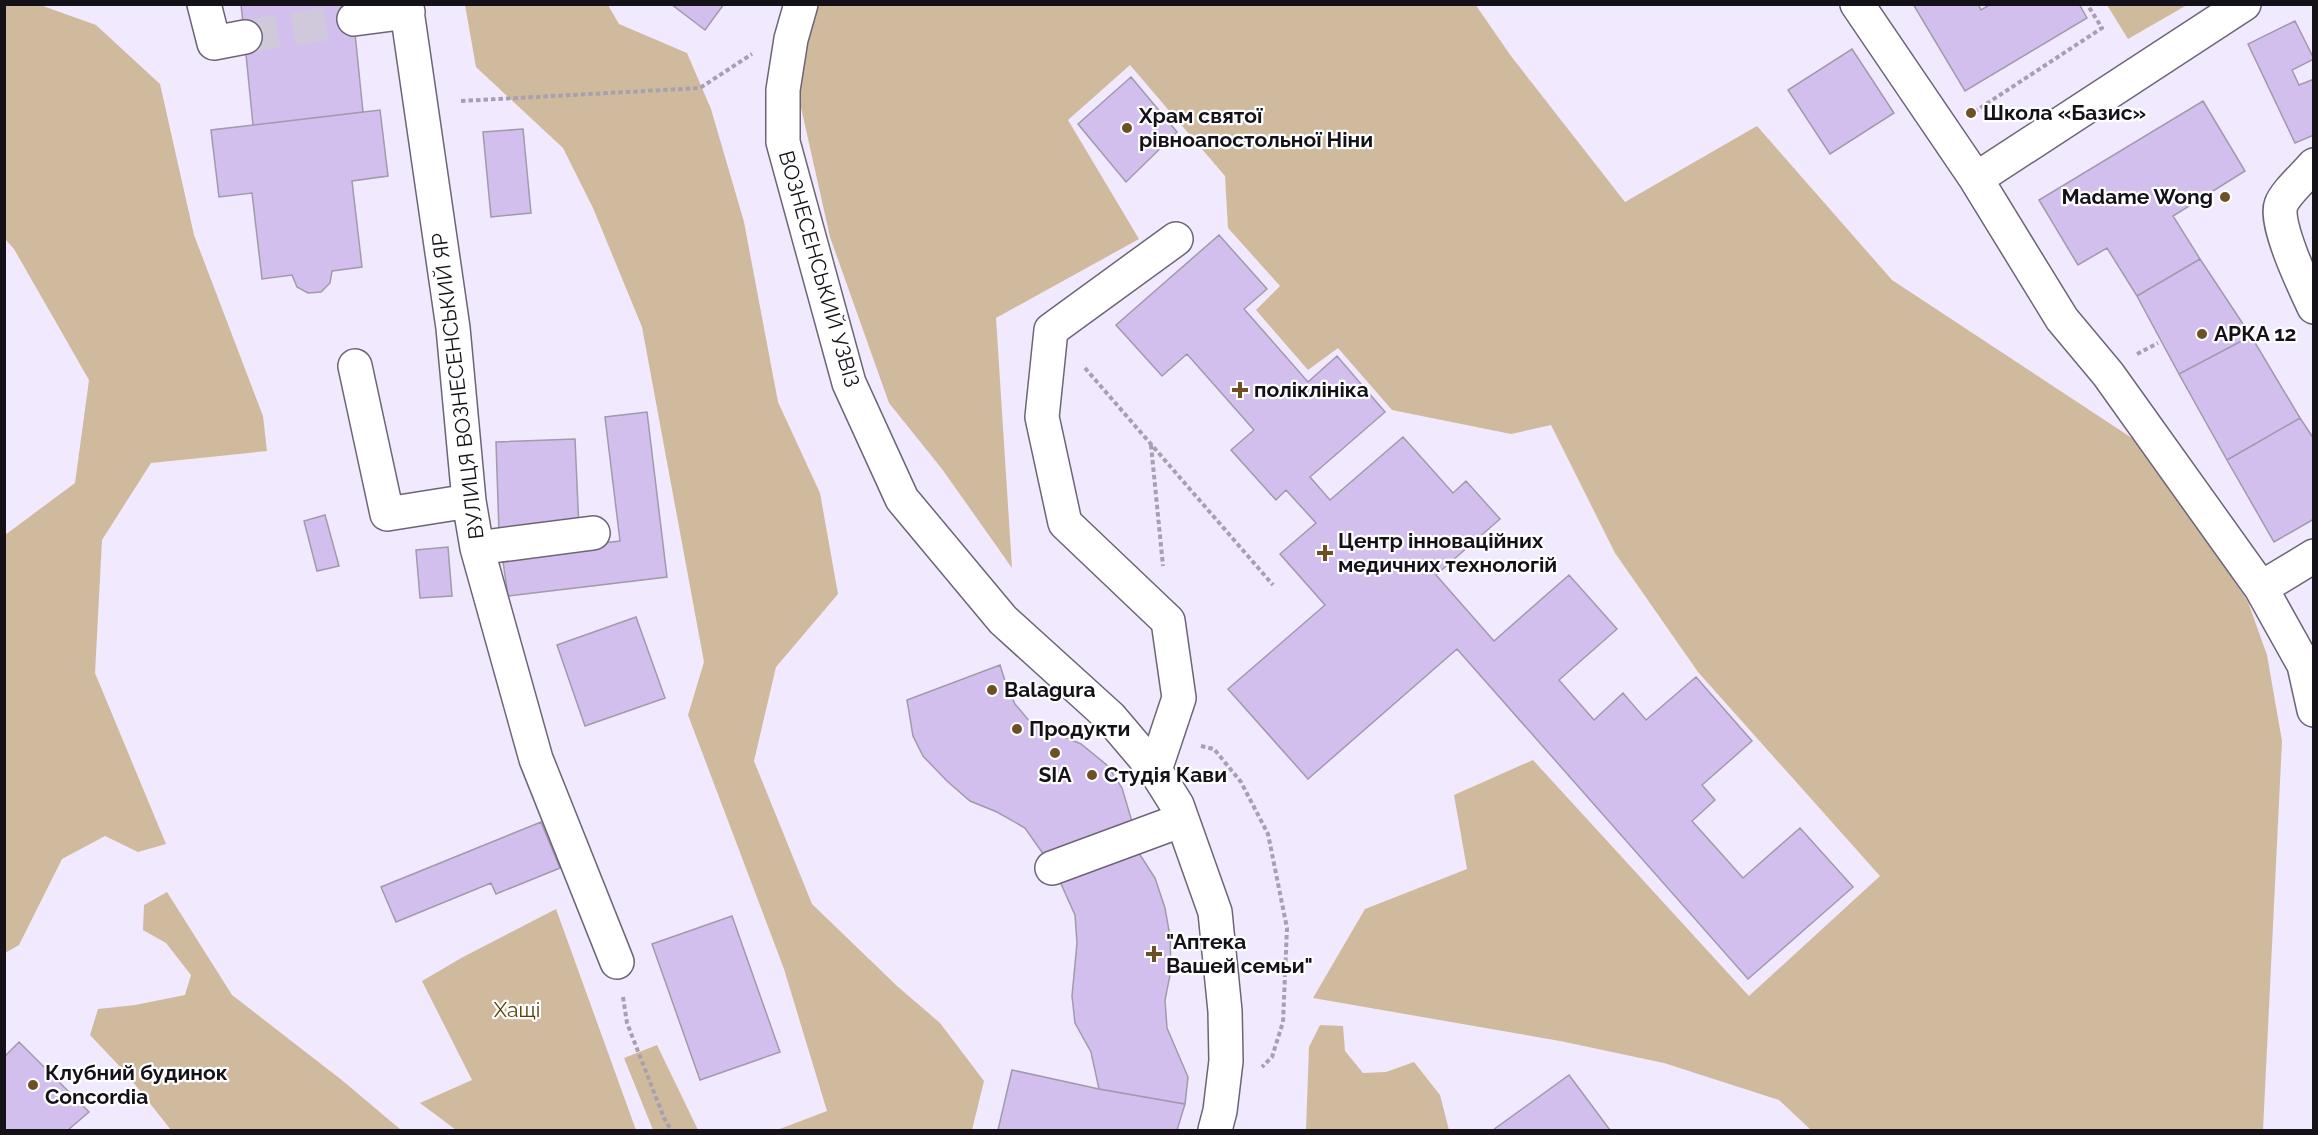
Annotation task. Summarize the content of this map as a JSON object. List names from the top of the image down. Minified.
{"streets":{"street":["ВОЗНЕСЕНСЬКИЙ УЗВІЗ","ВУЛИЦЯ ВОЗНЕСЕНСЬКИЙ ЯР"]},"parks":["Хащі"],"places":{"other":["Школа «Базис»","Храм святої рівноапостольної Ніни","Madame Wong","АРКА 12","Balagura","Продукти","SIA","Студія Кави","Клубний будинок Concordia"],"health":["поліклініка","Центр інноваційних медичних технологій","\"Аптека Вашей семьи\""]}}
